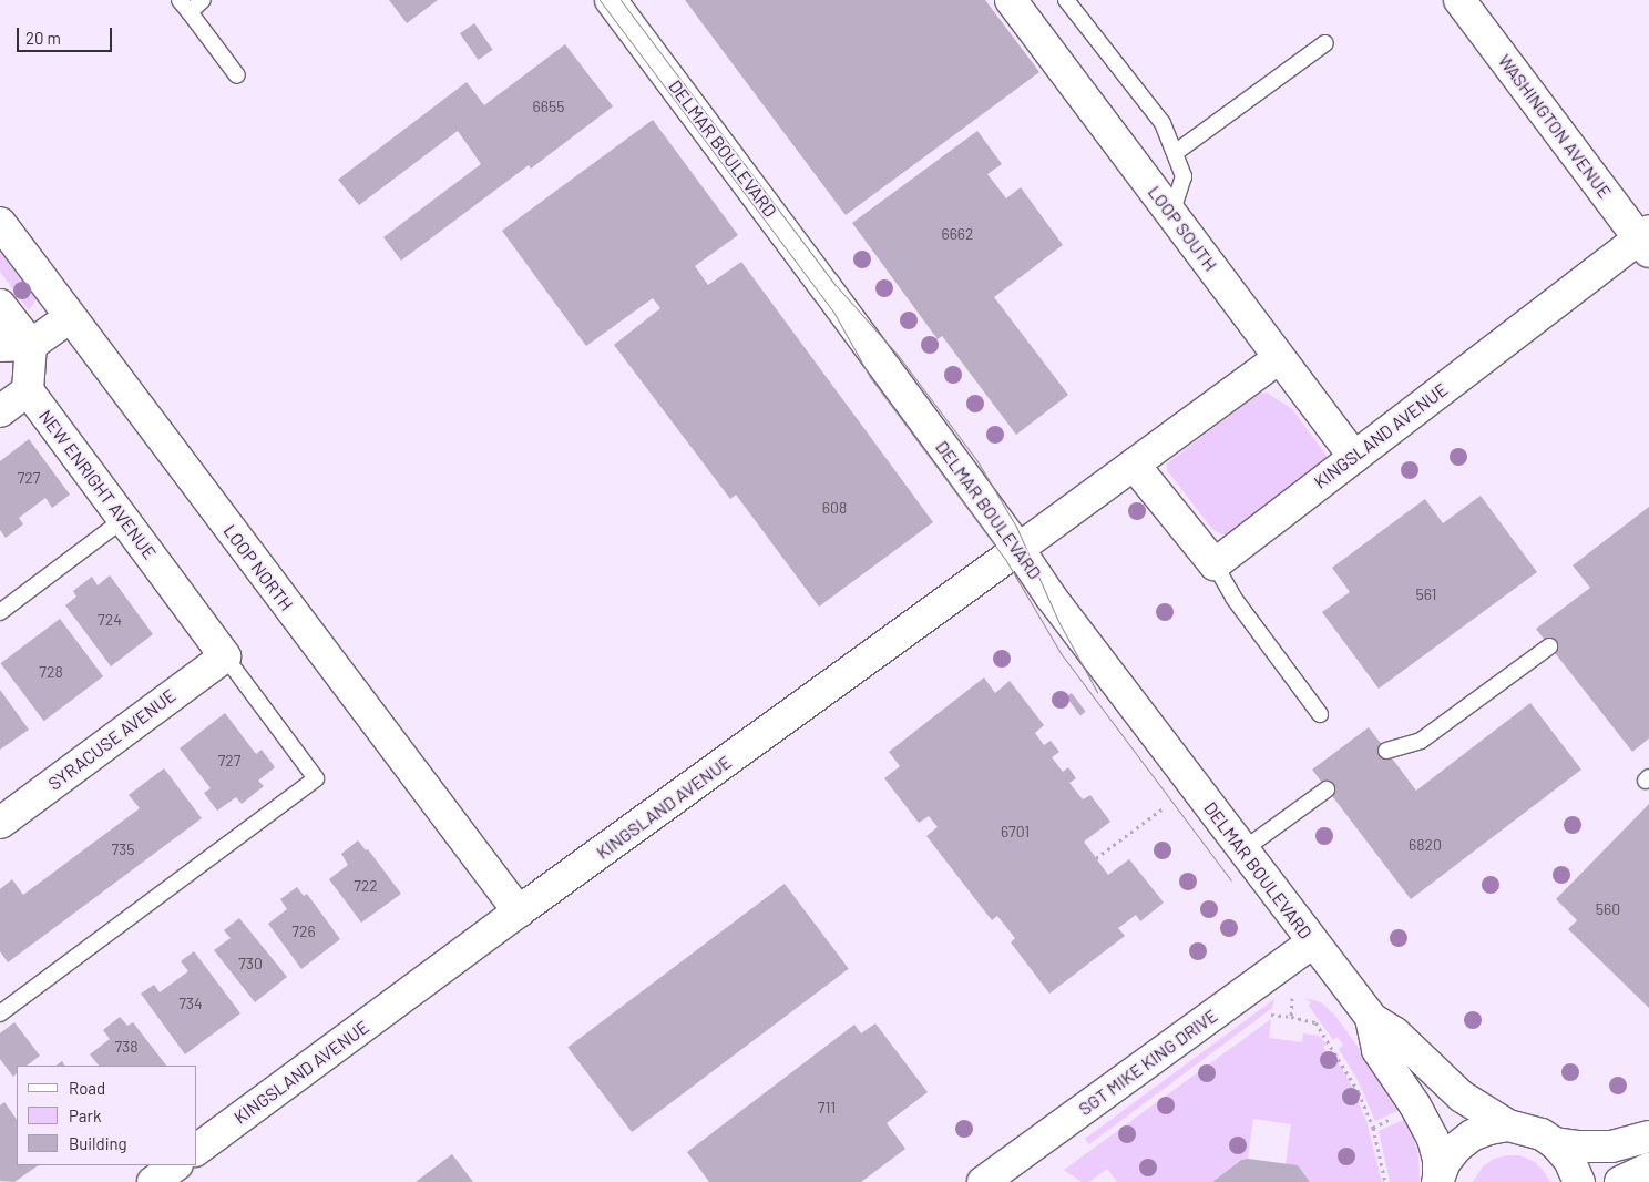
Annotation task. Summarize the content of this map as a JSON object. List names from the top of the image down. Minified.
{"streets":{"street":["WASHINGTON AVENUE","DELMAR BOULEVARD","LOOP SOUTH","KINGSLAND AVENUE","NEW ENRIGHT AVENUE","LOOP NORTH","SYRACUSE AVENUE","SGT MIKE KING DRIVE"]},"crossings":[["WASHINGTON AVENUE","KINGSLAND AVENUE"],["DELMAR BOULEVARD","KINGSLAND AVENUE"],["DELMAR BOULEVARD","SGT MIKE KING DRIVE"],["LOOP SOUTH","KINGSLAND AVENUE"],["KINGSLAND AVENUE","LOOP NORTH"],["NEW ENRIGHT AVENUE","SYRACUSE AVENUE"]],"house_numbers":["6655","6662","727","608","561","724","728","727","6701","6820","735","722","560","726","730","734","738","711"],"legend":["Road","Park","Building"],"scale_bar":"20 m"}
